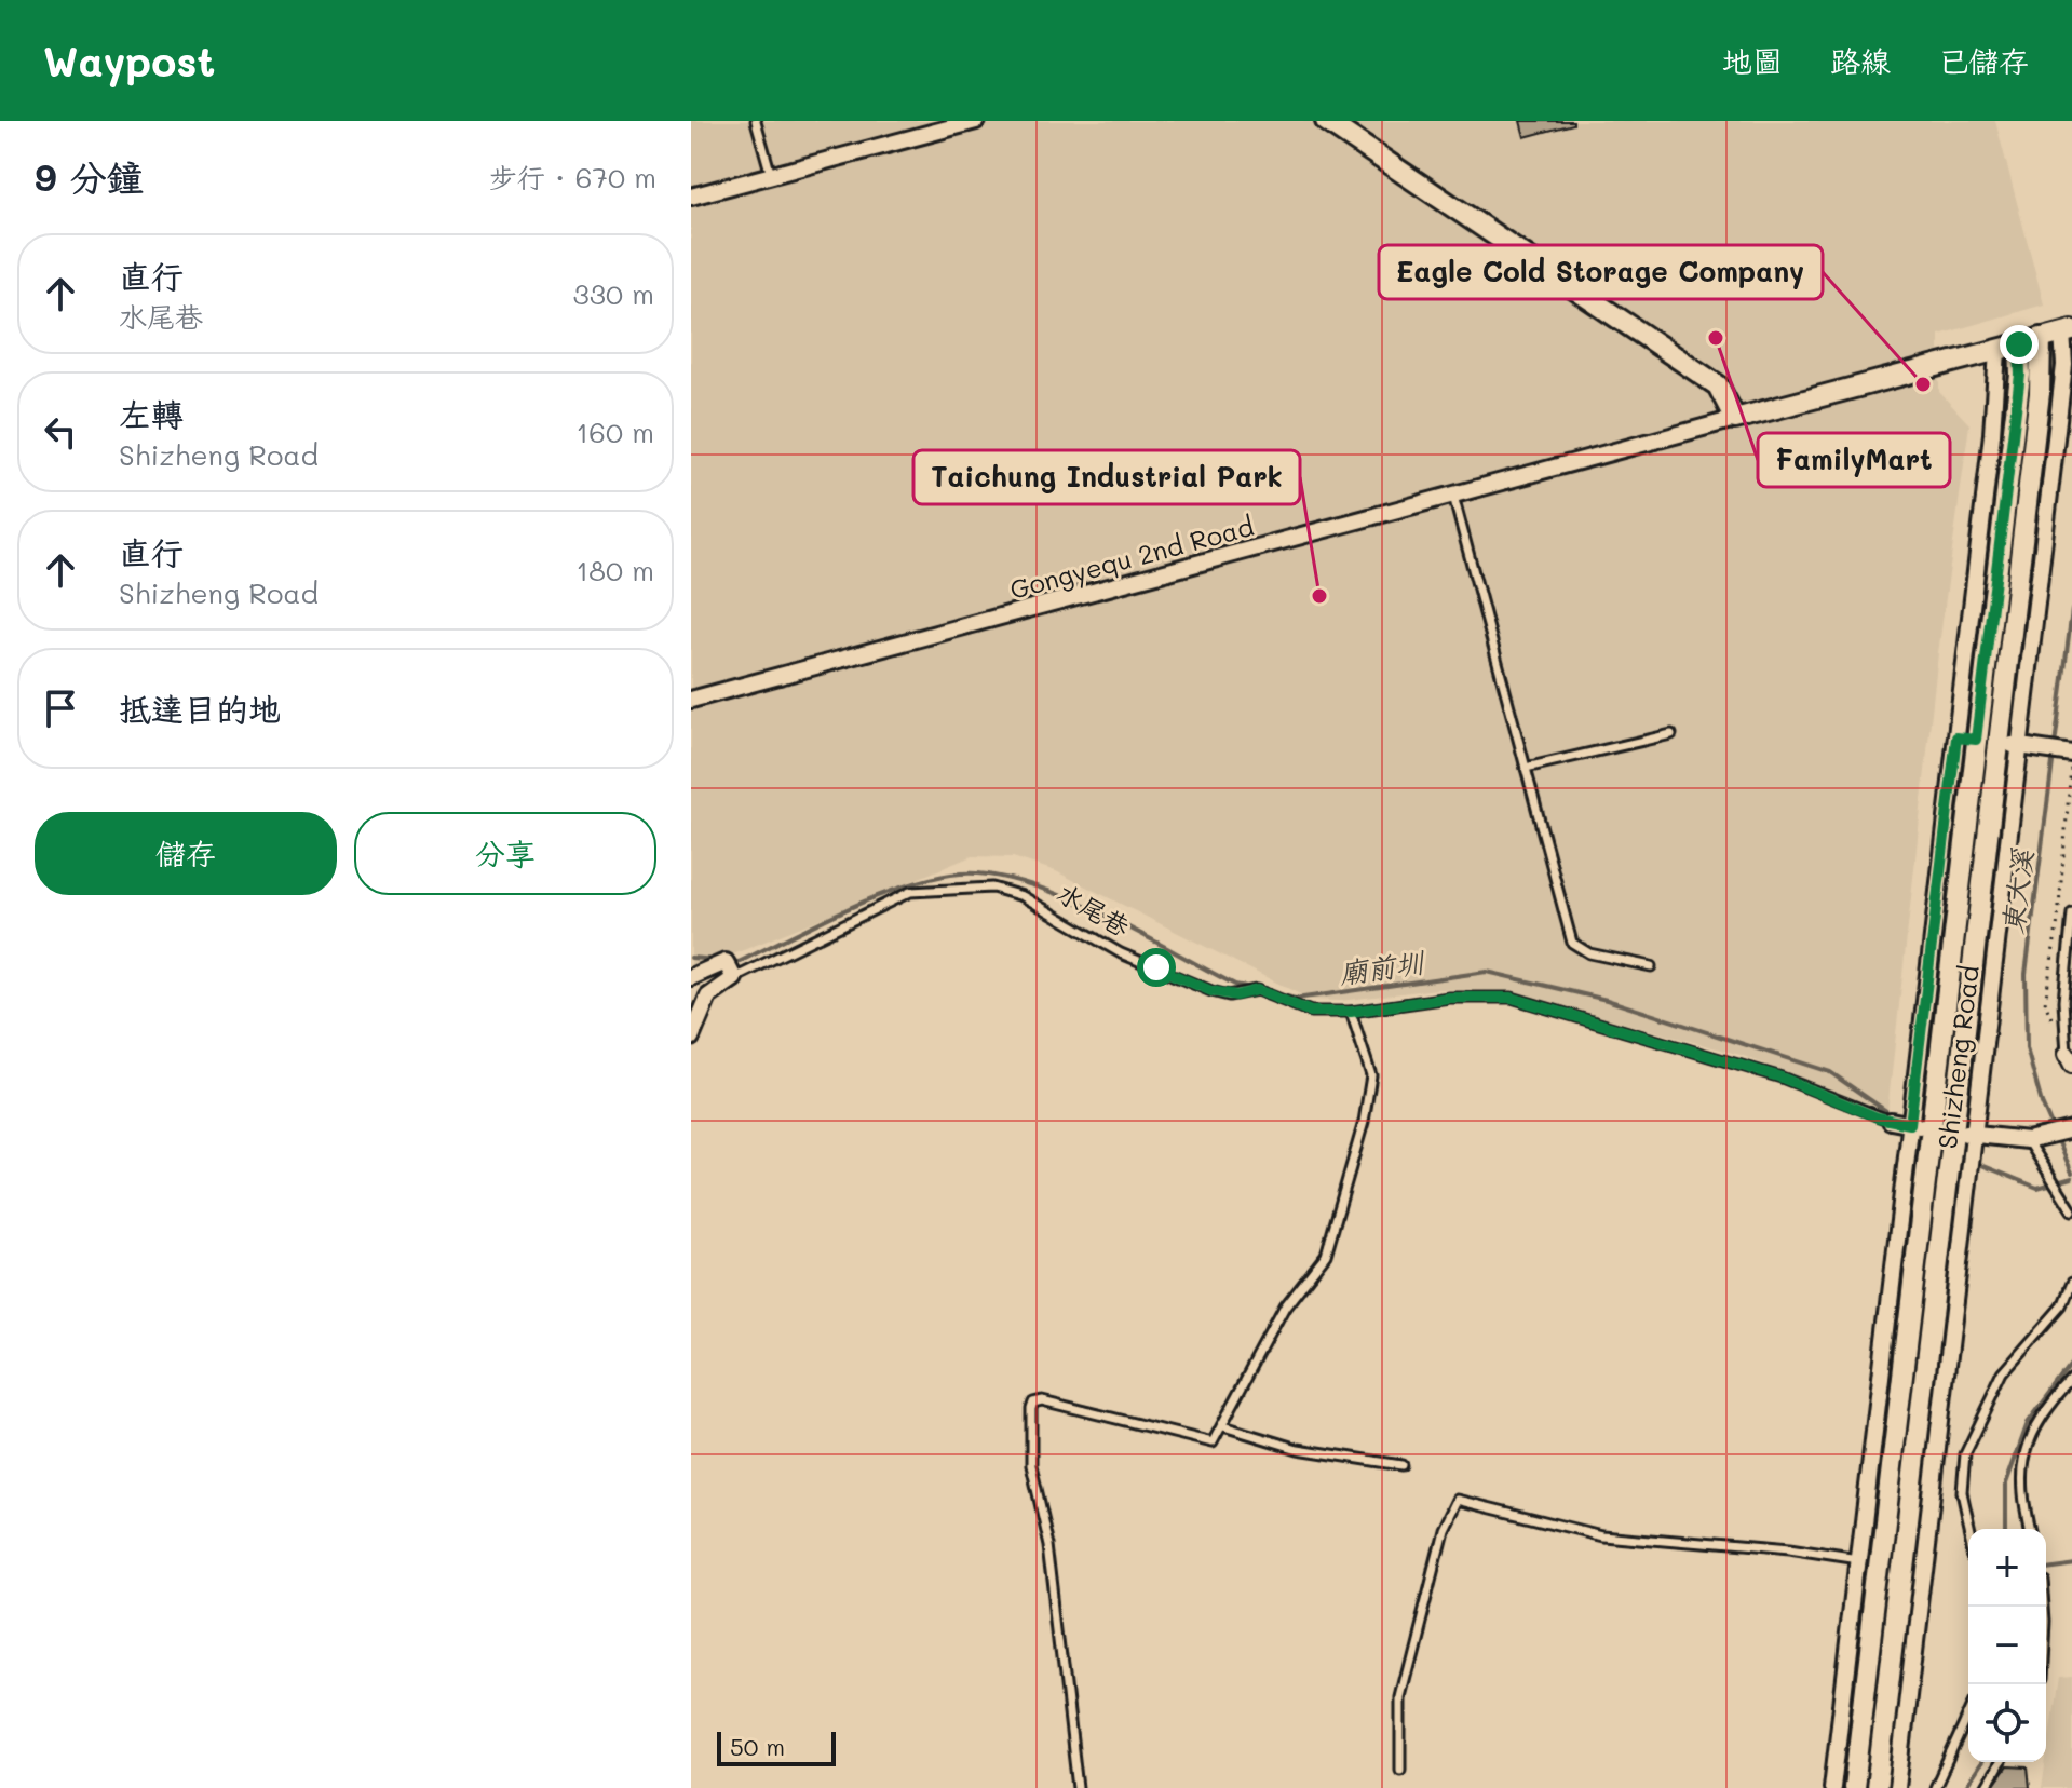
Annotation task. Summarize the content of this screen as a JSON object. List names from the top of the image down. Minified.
{"streets":{"street":["Gongyequ 2nd Road","水尾巷","Shizheng Road"]},"crossings":[["水尾巷","Shizheng Road"]],"water":["東大溪","廟前圳"],"places":["FamilyMart","Eagle Cold Storage Company","Taichung Industrial Park"],"scale_bar":"50 m","page":{"header":"Waypost","nav":["地圖","路線","已儲存"],"heading":["9 分鐘","步行 · 670 m"],"list":[["直行","水尾巷","330 m"],["左轉","Shizheng Road","160 m"],["直行","Shizheng Road","180 m"],"抵達目的地"],"buttons":["儲存","分享"],"map_buttons":["+","−"],"scale":"50 m"}}
